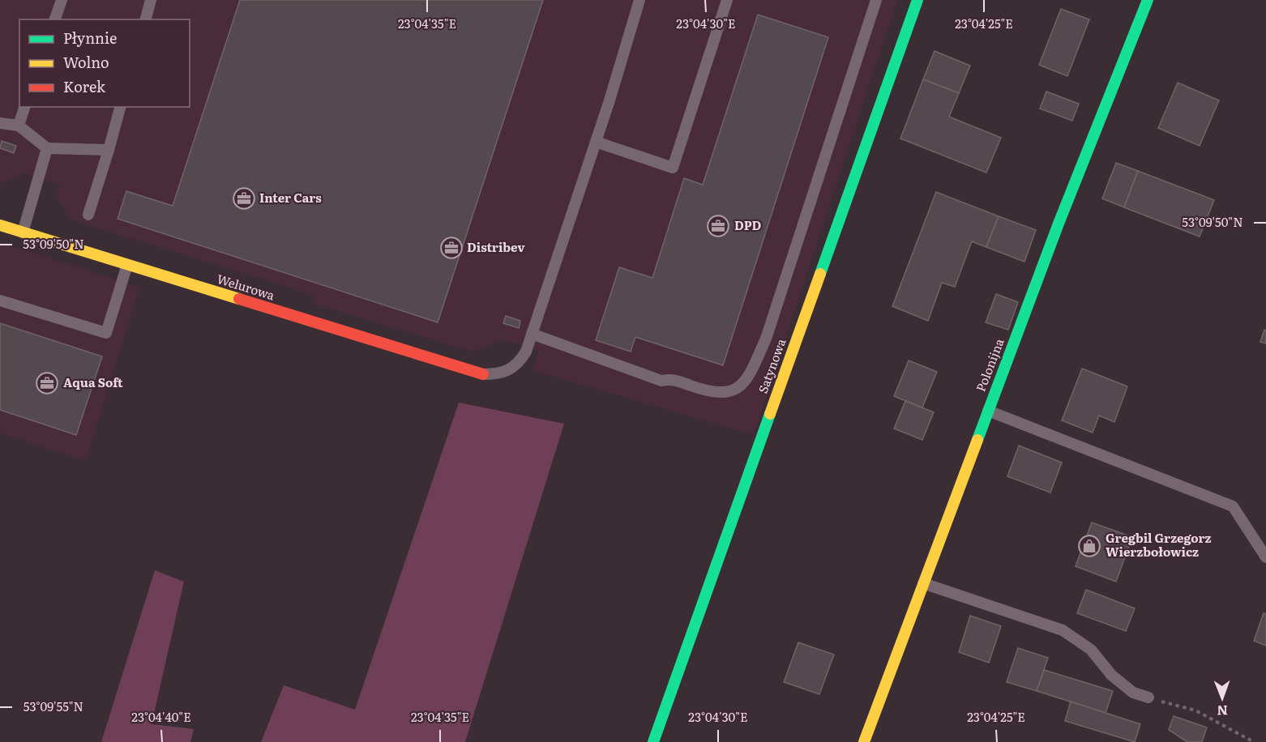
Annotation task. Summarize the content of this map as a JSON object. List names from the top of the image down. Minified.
{"streets":{"street":["Welurowa","Polonijna","Satynowa"]},"places":{"office":["Inter Cars","DPD","Distribev","Aqua Soft"],"shop":["Gregbil Grzegorz Wierzbołowicz"]},"legend":["Płynnie","Wolno","Korek"],"north":"bottom","coordinates":["23°04'35\"E","23°04'30\"E","23°04'25\"E","53°09'50\"N","53°09'55\"N","23°04'40\"E"]}
